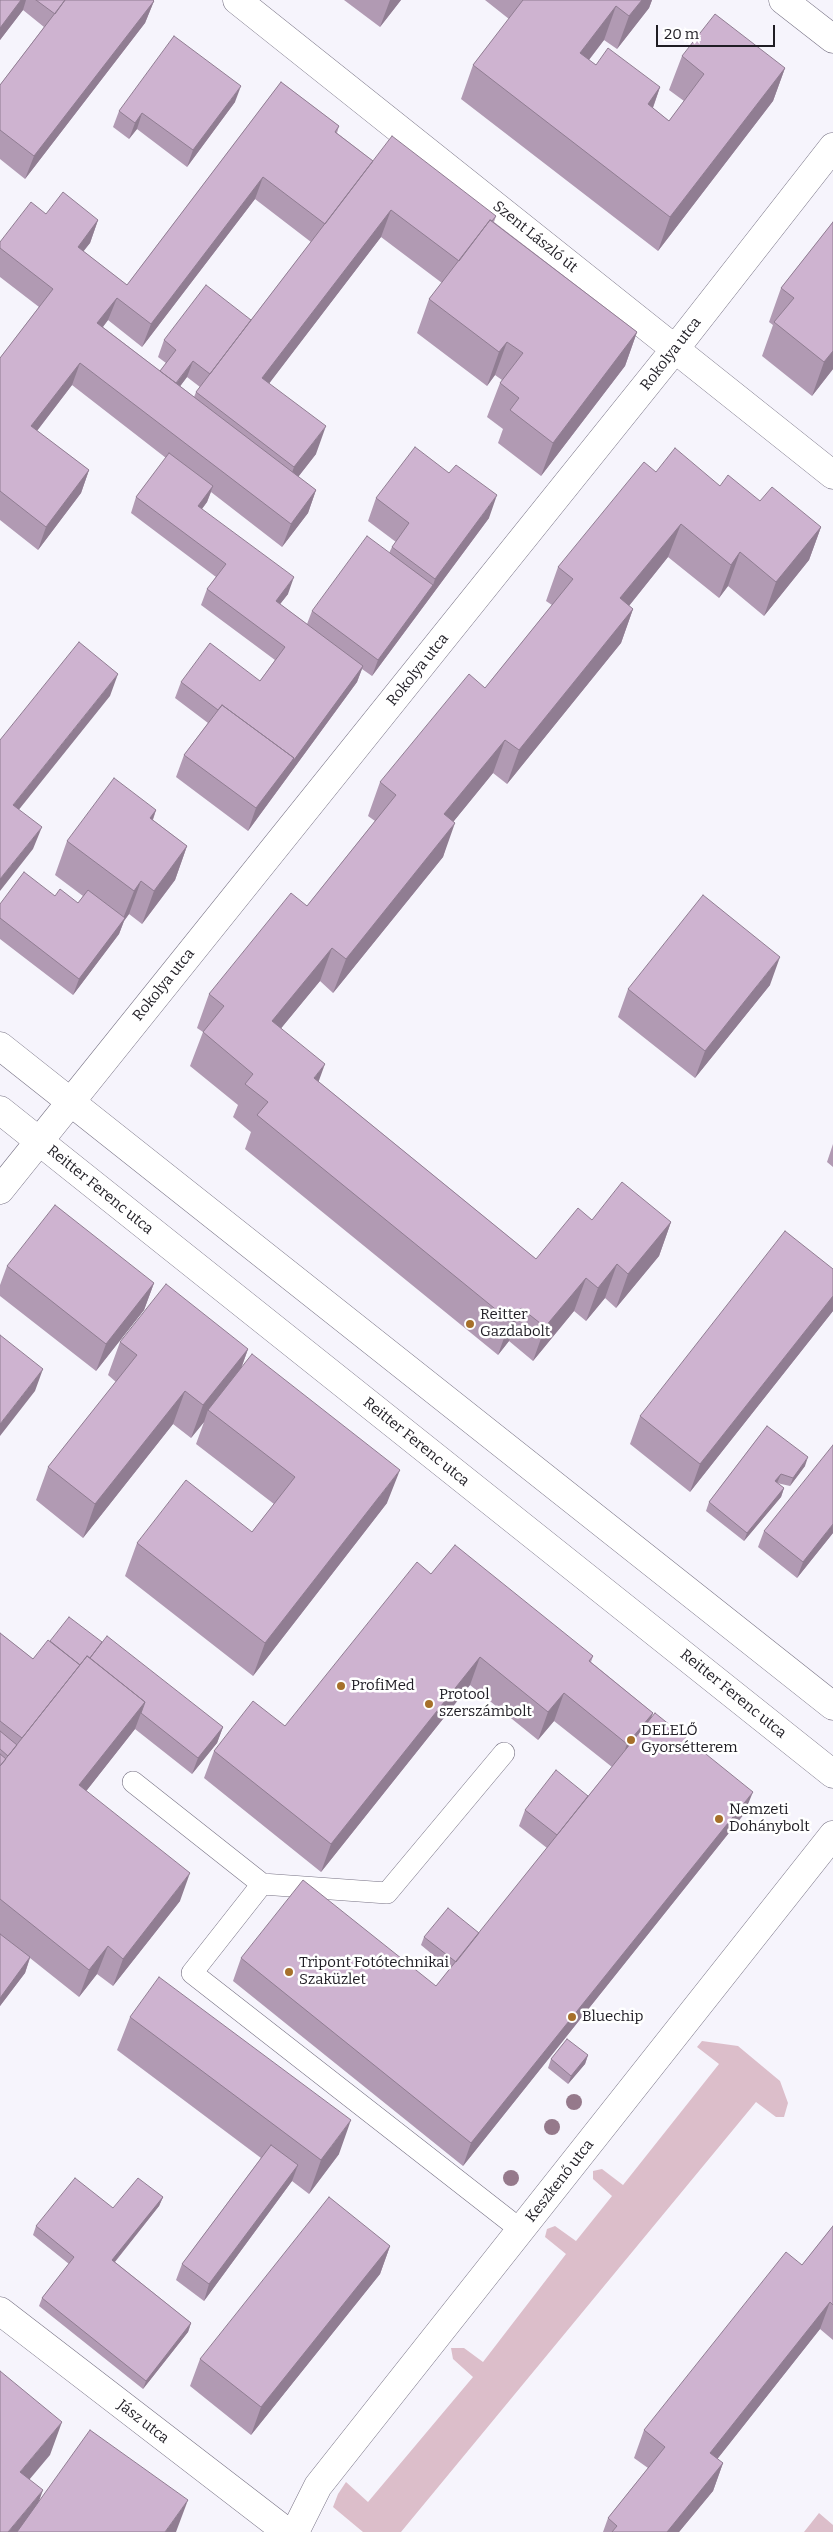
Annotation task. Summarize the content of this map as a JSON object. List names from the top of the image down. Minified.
{"streets":{"street":["Szent László út","Rokolya utca","Reitter Ferenc utca","Keszkenő utca","Jász utca"]},"crossings":[["Szent László út","Rokolya utca"],["Rokolya utca","Reitter Ferenc utca"]],"places":["Reitter Gazdabolt","ProfiMed","Protool szerszámbolt","DELELŐ Gyorsétterem","Nemzeti Dohánybolt","Tripont Fotótechnikai Szaküzlet","Bluechip"],"scale_bar":"20 m"}
